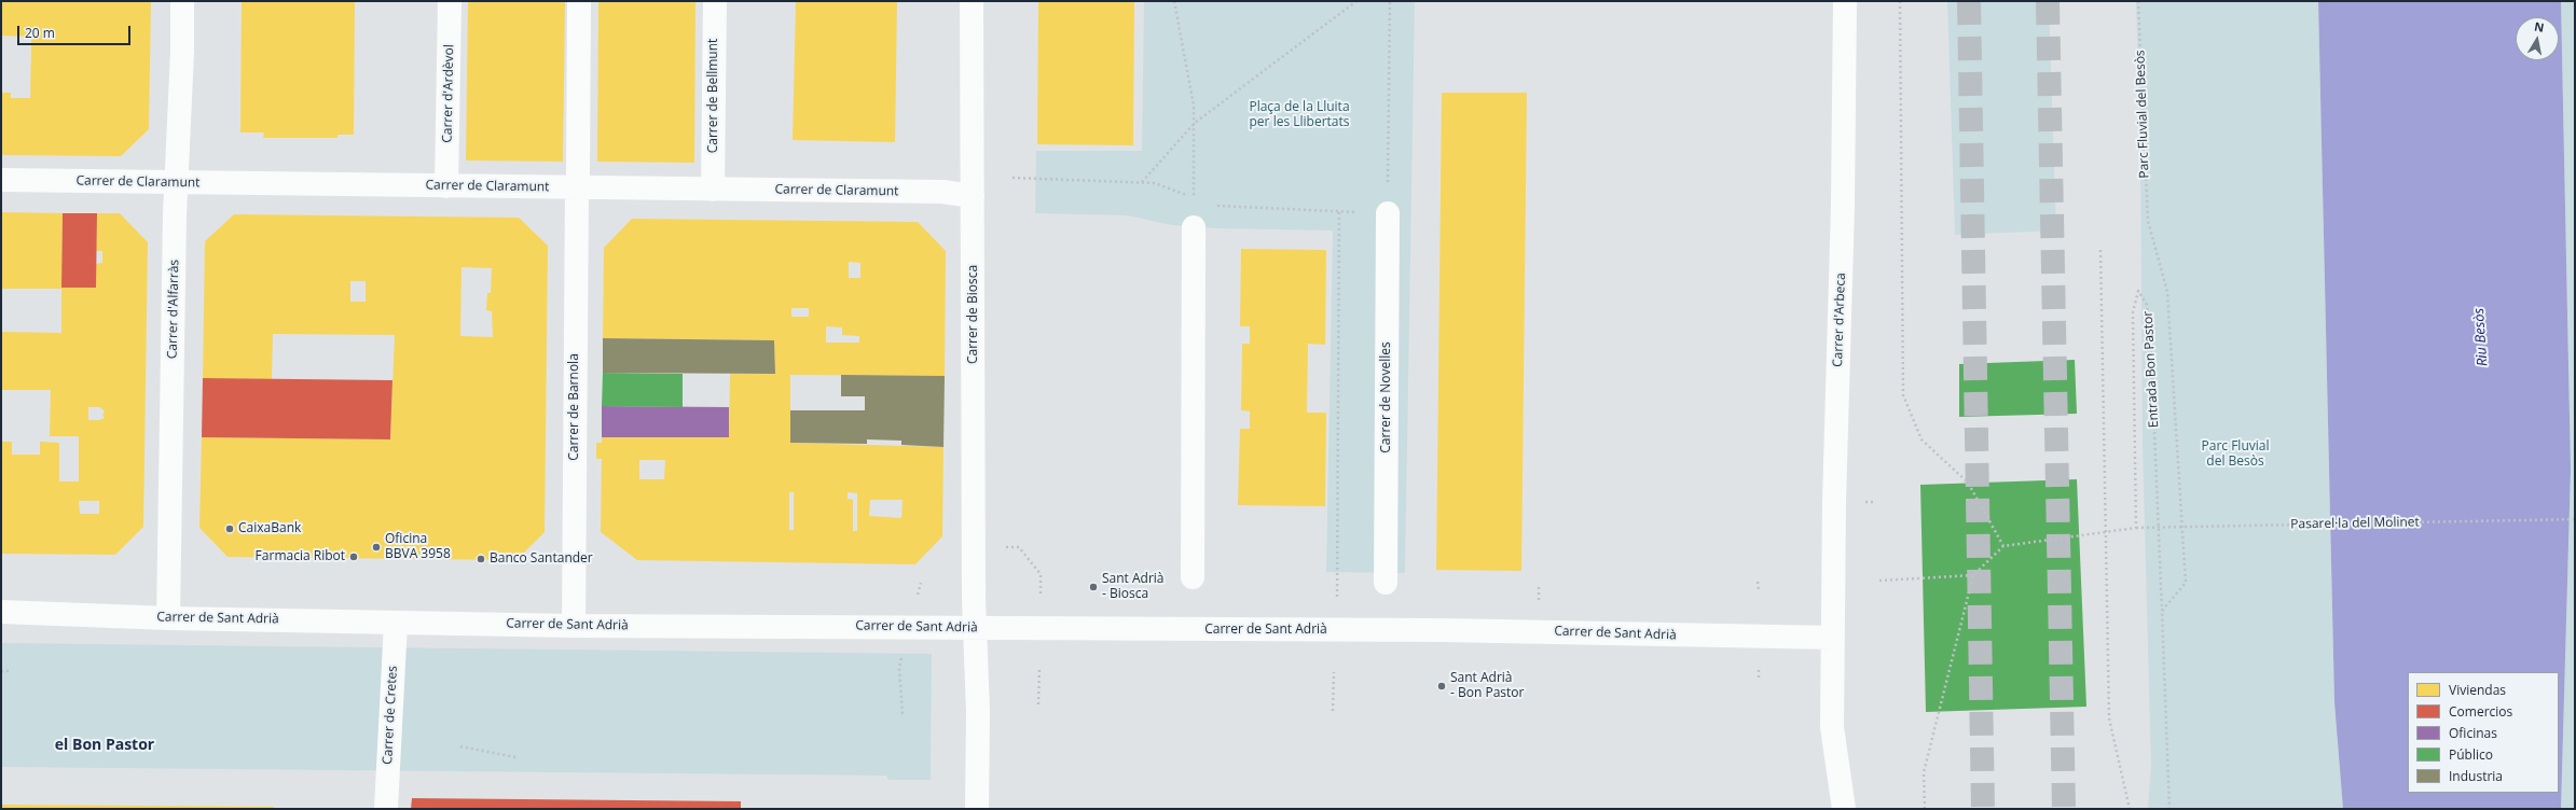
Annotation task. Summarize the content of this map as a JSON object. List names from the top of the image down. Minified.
{"streets":{"street":["Carrer d'Ardèvol","Carrer de Bellmunt","Carrer de Claramunt","Carrer d'Alfarràs","Carrer de Biosca","Carrer d'Arbeca","Carrer de Novelles","Carrer de Barnola","Carrer de Sant Adrià","Carrer de Cretes"],"path":["Parc Fluvial del Besòs","Entrada Bon Pastor","Pasarel·la del Molinet"]},"crossings":[["Carrer d'Ardèvol","Carrer de Claramunt"],["Carrer de Bellmunt","Carrer de Claramunt"],["Parc Fluvial del Besòs","Entrada Bon Pastor"],["Carrer de Claramunt","Carrer d'Alfarràs"],["Carrer de Claramunt","Carrer de Biosca"],["Carrer de Claramunt","Carrer de Barnola"],["Carrer d'Alfarràs","Carrer de Sant Adrià"],["Carrer de Biosca","Carrer de Sant Adrià"],["Carrer d'Arbeca","Carrer de Sant Adrià"],["Entrada Bon Pastor","Pasarel·la del Molinet"],["Carrer de Barnola","Carrer de Sant Adrià"],["Carrer de Sant Adrià","Carrer de Cretes"]],"districts":["el Bon Pastor"],"water":["Riu Besòs"],"parks":["Plaça de la Lluita per les Llibertats","Parc Fluvial del Besòs"],"places":["CaixaBank","Oficina BBVA 3958","Farmacia Ribot","Banco Santander","Sant Adrià - Biosca","Sant Adrià - Bon Pastor"],"legend":["Viviendas","Comercios","Oficinas","Público","Industria"],"scale_bar":"20 m","north":"top"}
